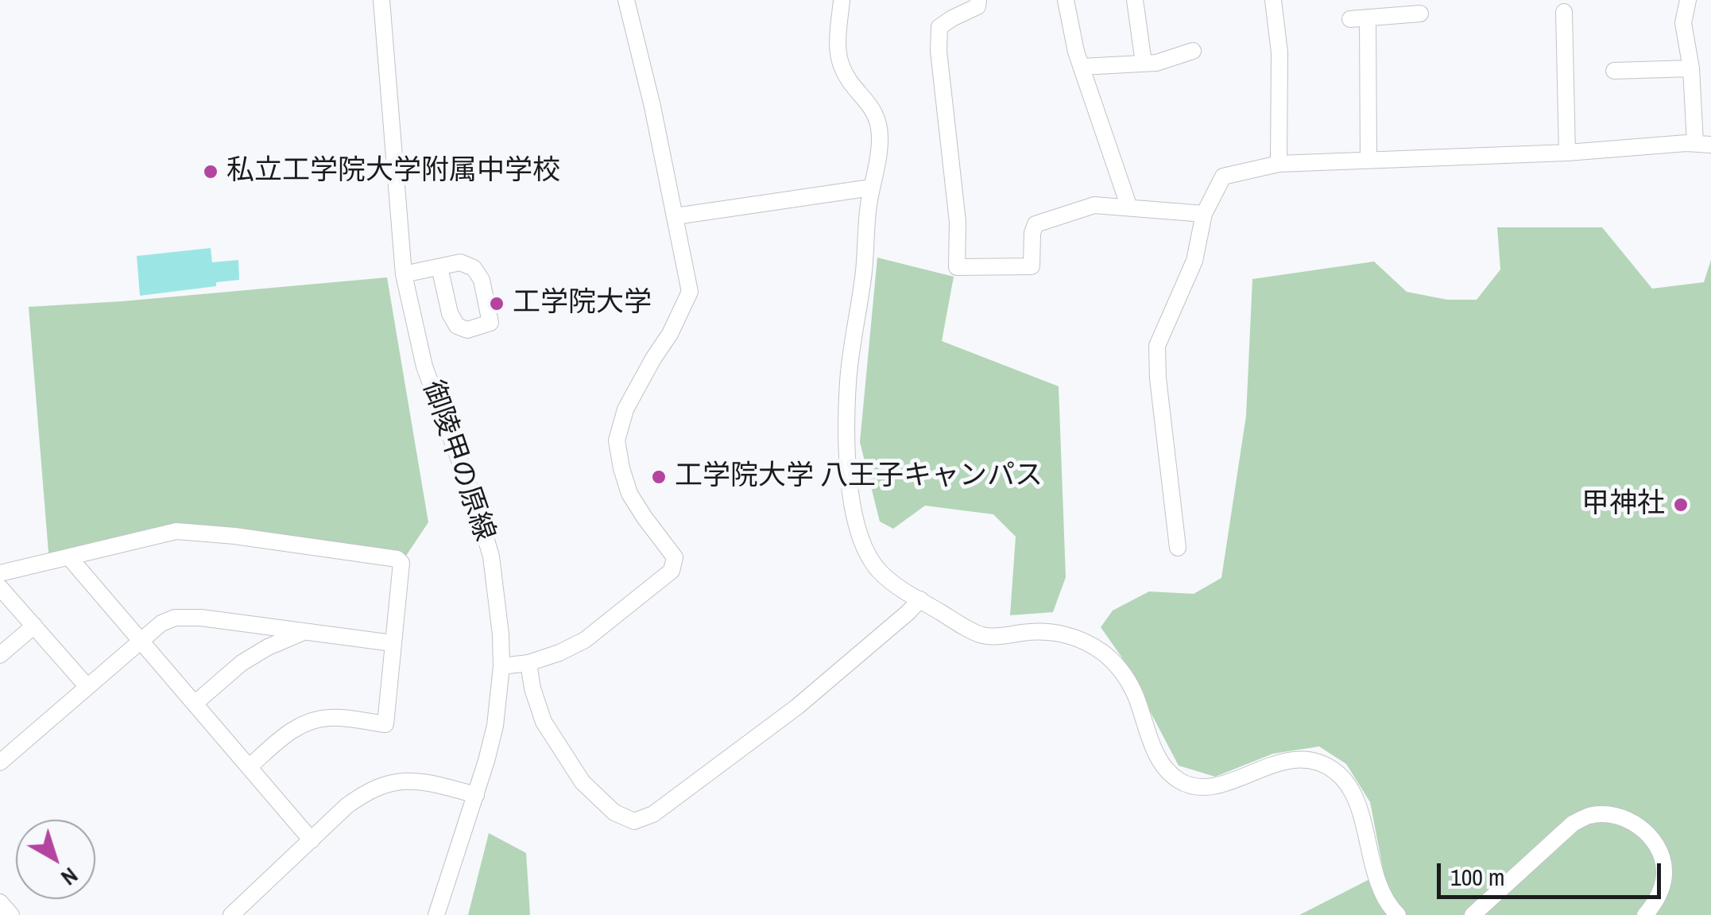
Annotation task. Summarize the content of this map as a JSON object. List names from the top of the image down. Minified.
{"streets":{"street":["御陵甲の原線"]},"places":["私立工学院大学附属中学校","工学院大学","工学院大学 八王子キャンパス","甲神社"],"scale_bar":"100 m","north":"bottom right"}
